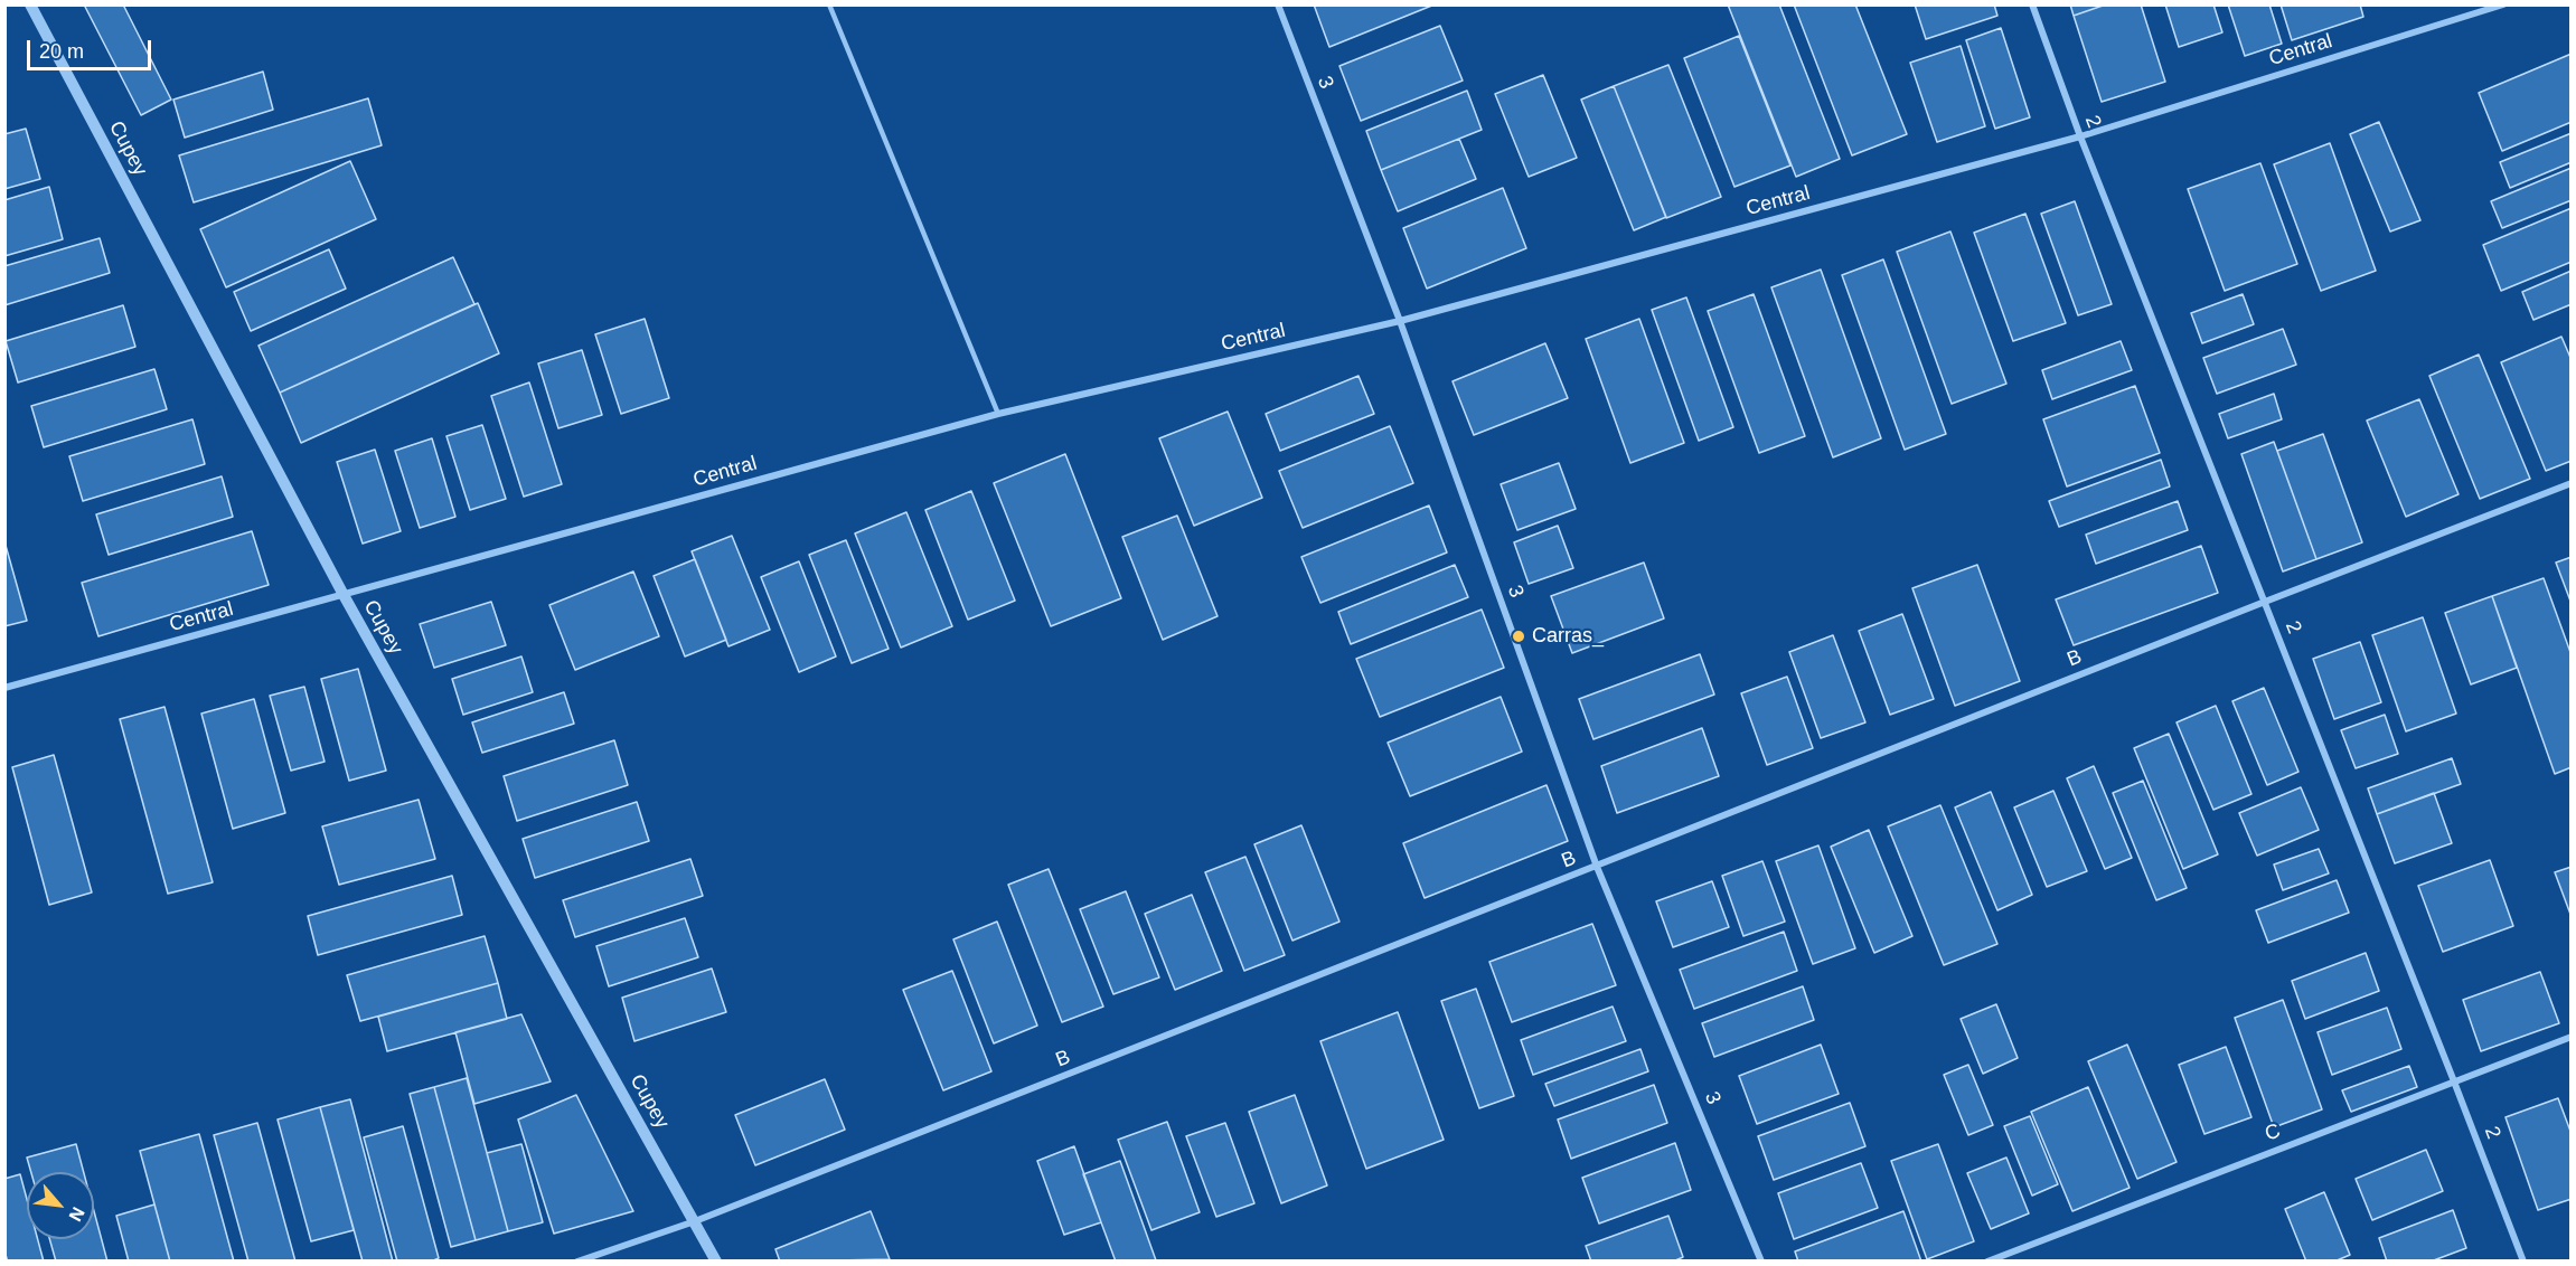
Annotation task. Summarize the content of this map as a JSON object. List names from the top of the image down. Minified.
{"streets":{"street":["Central","3","2","Cupey","B","C"]},"crossings":[["Central","3"],["Central","2"],["Central","Cupey"],["3","B"],["2","B"],["2","C"],["Cupey","B"]],"places":["Carras_"],"scale_bar":"20 m","north":"bottom right"}
